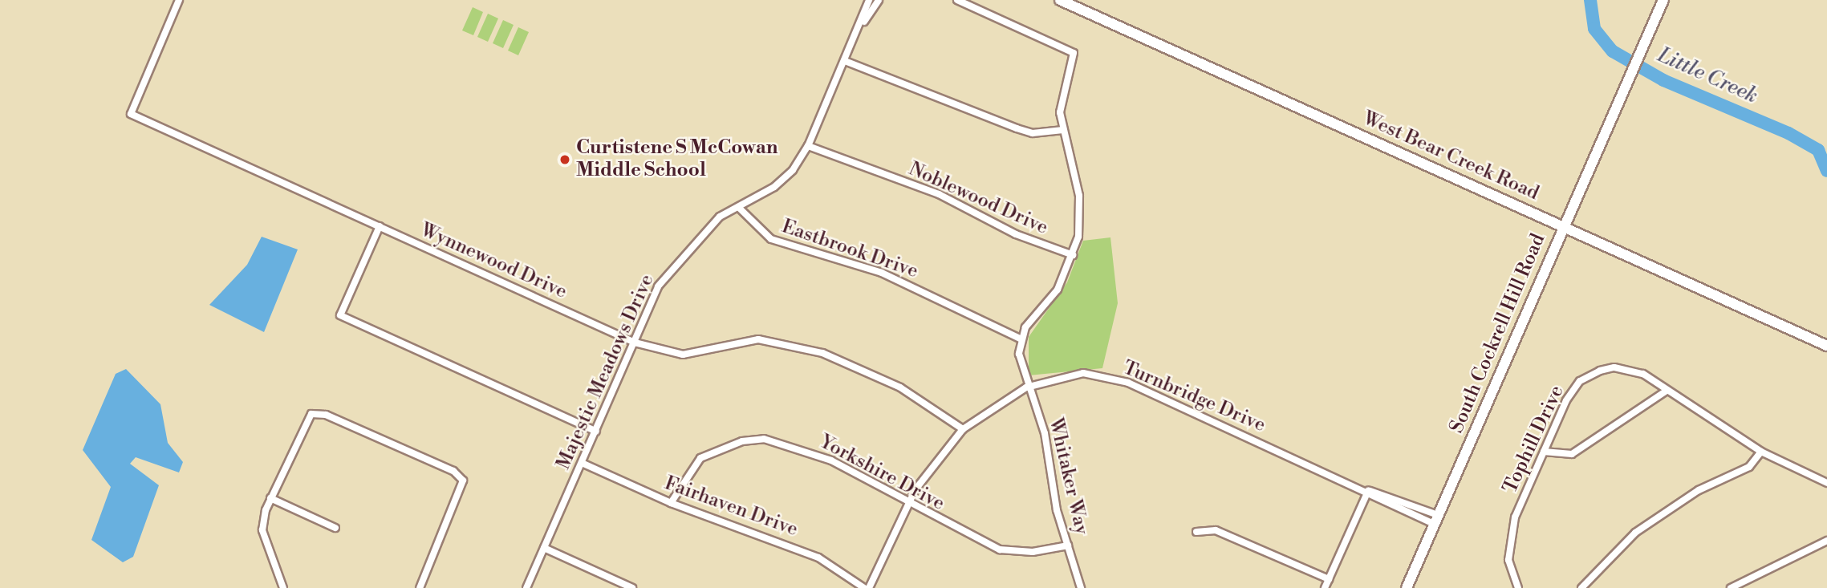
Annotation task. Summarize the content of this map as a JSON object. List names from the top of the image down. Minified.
{"streets":{"main road":["West Bear Creek Road","South Cockrell Hill Road"],"street":["Noblewood Drive","Eastbrook Drive","Wynnewood Drive","Majestic Meadows Drive","Turnbridge Drive","Tophill Drive","Yorkshire Drive","Whitaker Way","Fairhaven Drive"]},"crossings":[["West Bear Creek Road","South Cockrell Hill Road"],["Noblewood Drive","Majestic Meadows Drive"],["Eastbrook Drive","Majestic Meadows Drive"],["Eastbrook Drive","Whitaker Way"],["Wynnewood Drive","Majestic Meadows Drive"],["Wynnewood Drive","Turnbridge Drive"],["South Cockrell Hill Road","Turnbridge Drive"],["Majestic Meadows Drive","Fairhaven Drive"],["Turnbridge Drive","Yorkshire Drive"],["Turnbridge Drive","Whitaker Way"],["Yorkshire Drive","Whitaker Way"],["Yorkshire Drive","Fairhaven Drive"]],"water":["Little Creek"],"places":["Curtistene S McCowan Middle School"]}
